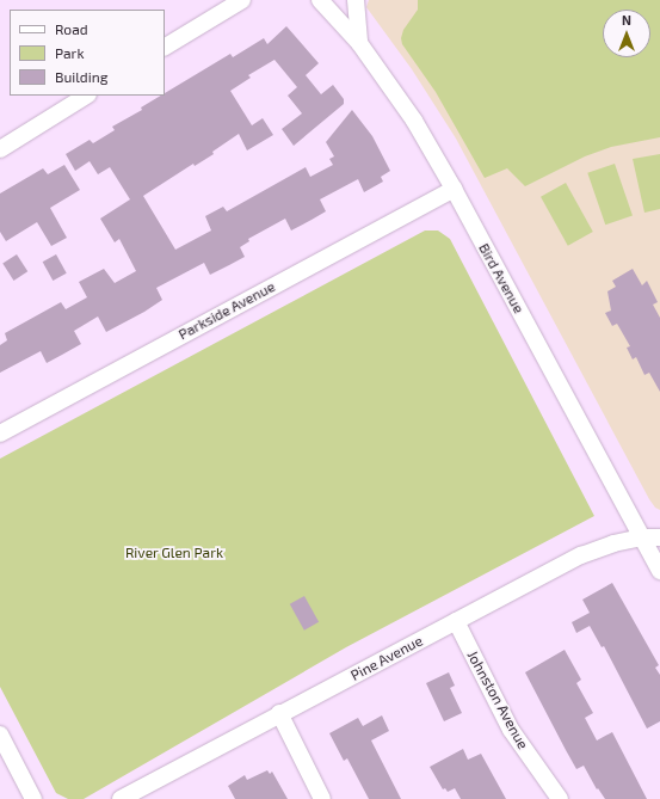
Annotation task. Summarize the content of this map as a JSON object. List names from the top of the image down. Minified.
{"streets":{"street":["Bird Avenue","Parkside Avenue","Pine Avenue","Johnston Avenue"]},"crossings":[["Bird Avenue","Parkside Avenue"],["Bird Avenue","Pine Avenue"],["Pine Avenue","Johnston Avenue"]],"parks":["River Glen Park"],"legend":["Road","Park","Building"],"north":"top"}
